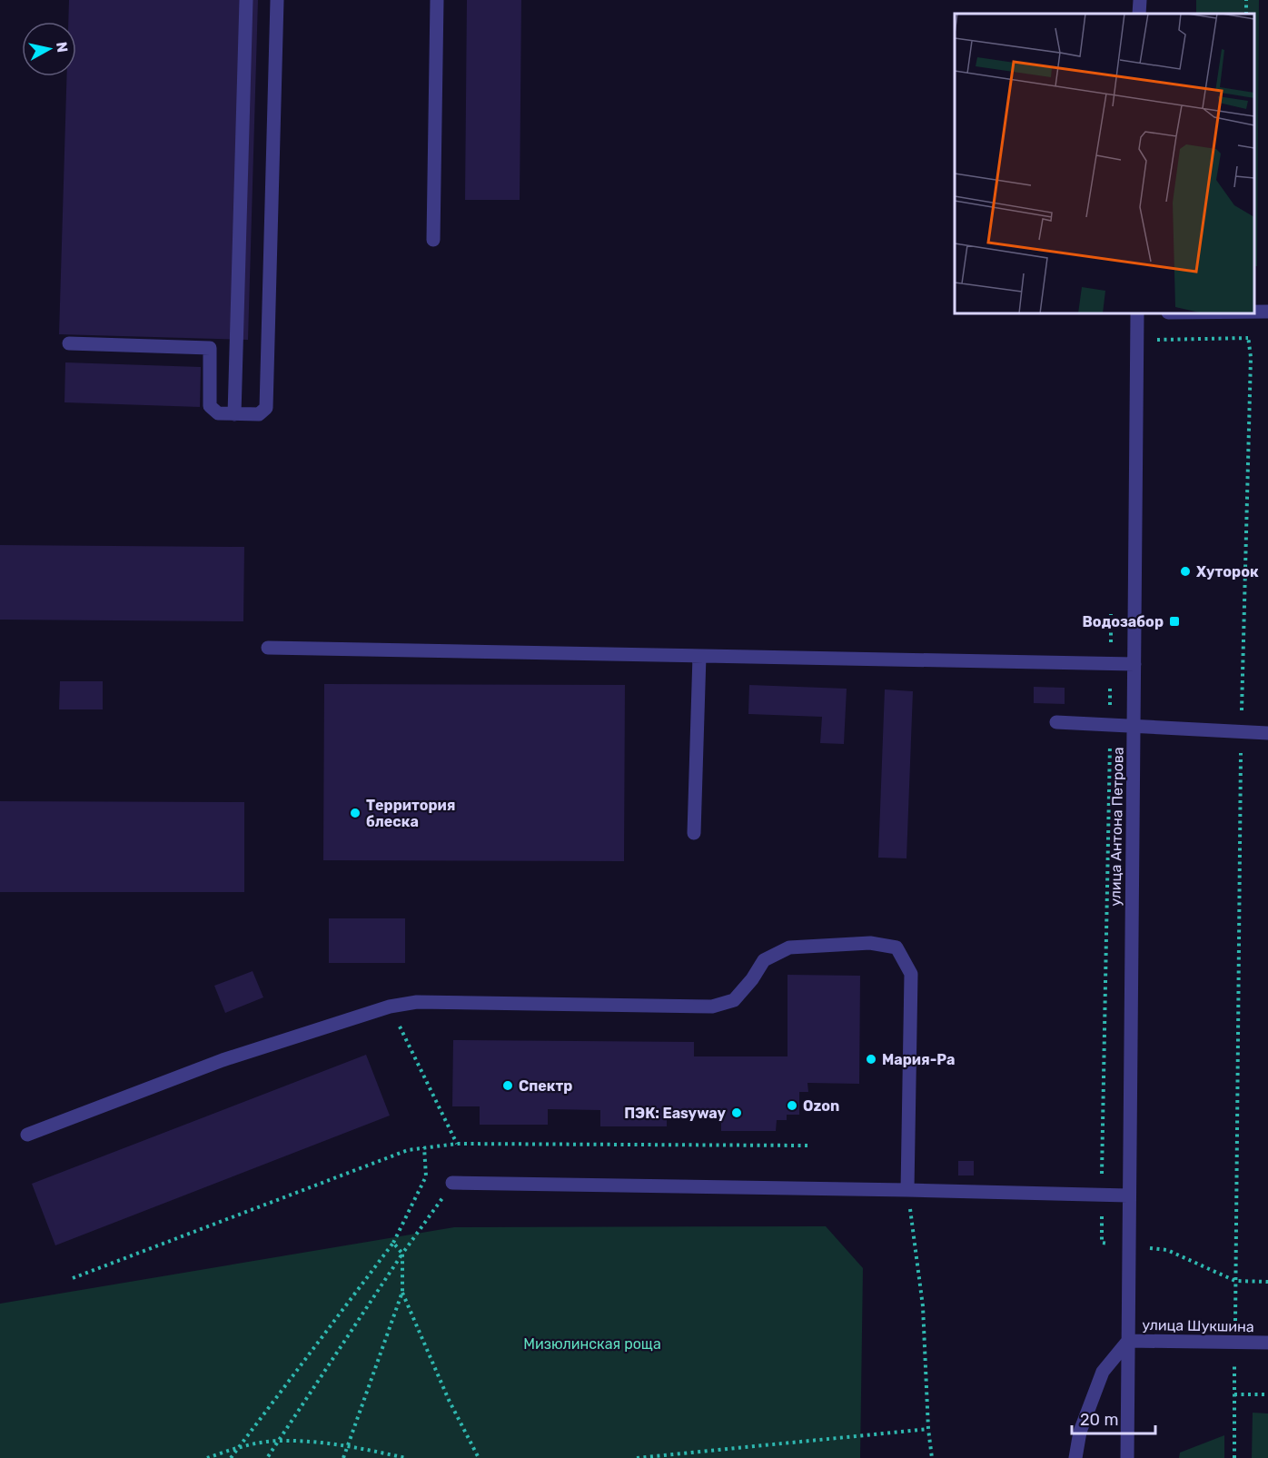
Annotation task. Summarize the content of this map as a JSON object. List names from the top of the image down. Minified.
{"streets":{"street":["улица Антона Петрова","улица Шукшина"]},"crossings":[["улица Антона Петрова","улица Шукшина"]],"parks":["Мизюлинская роща"],"places":{"other":["Хуторок","Территория блеска","Мария-Ра","Спектр","Ozon","ПЭК: Easyway"],"transit":["Водозабор"]},"scale_bar":"20 m","north":"right"}
